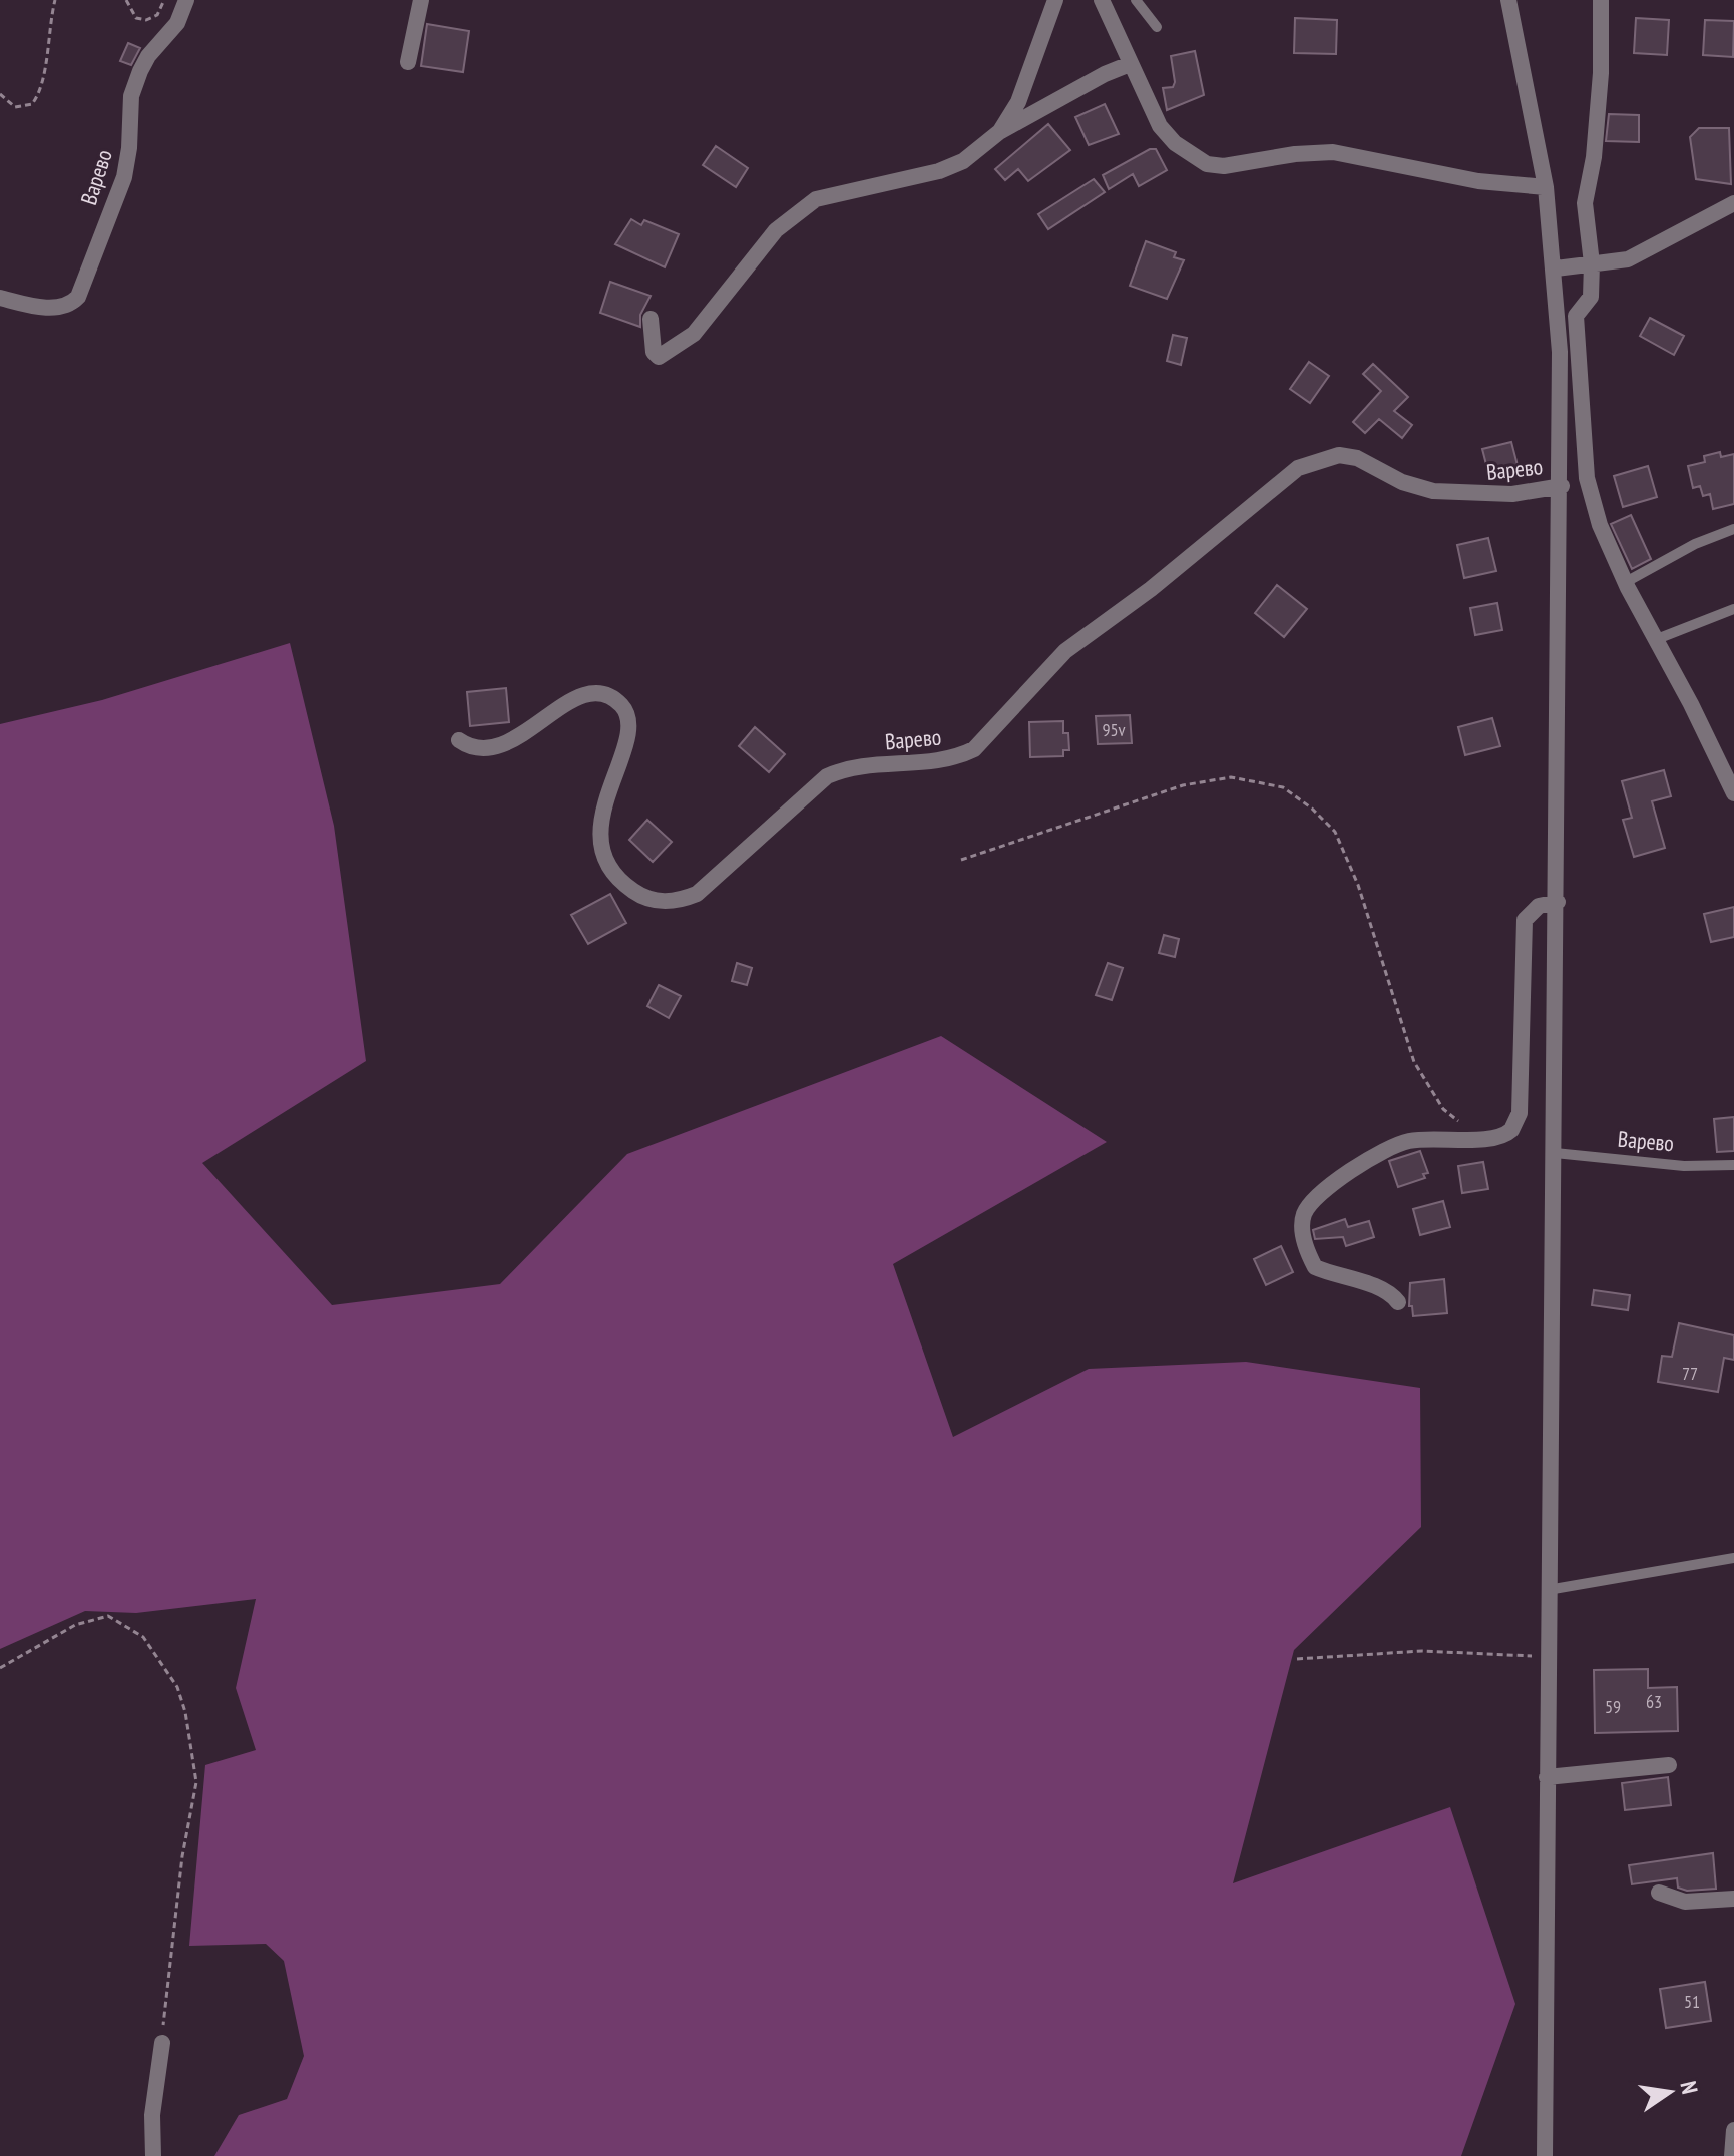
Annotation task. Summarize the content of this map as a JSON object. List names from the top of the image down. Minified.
{"streets":{"street":["Варево"]},"house_numbers":["95v","77","63","59","51"],"north":"right"}
